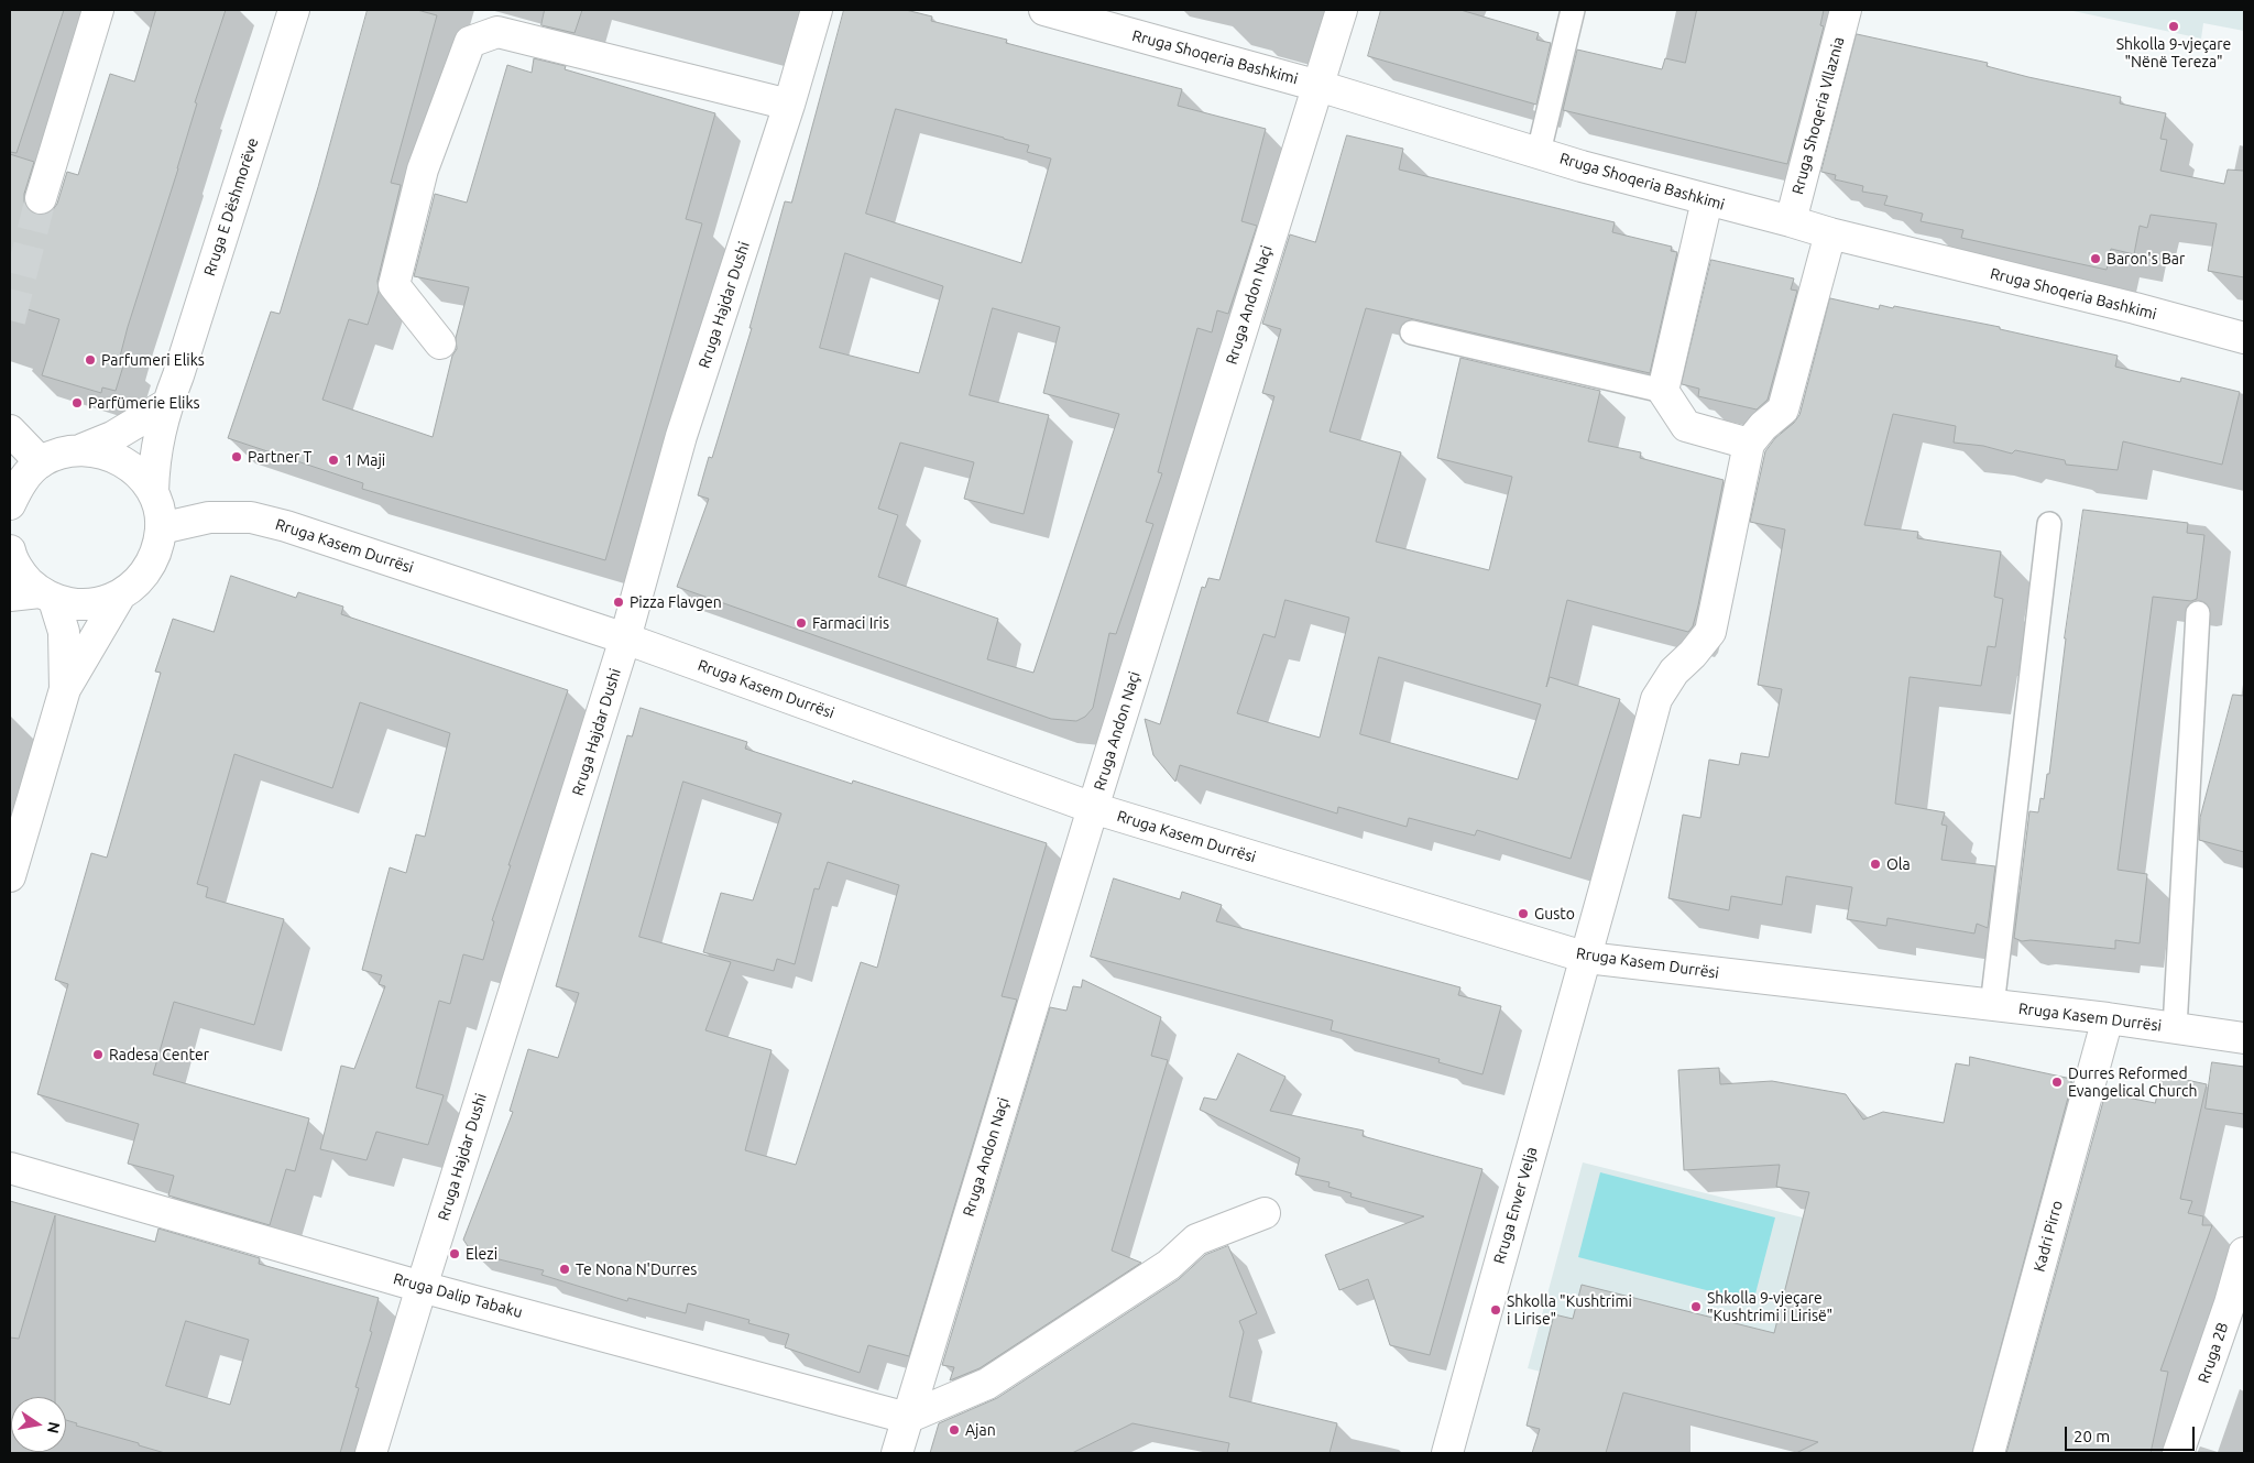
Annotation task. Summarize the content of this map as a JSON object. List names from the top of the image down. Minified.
{"streets":{"street":["Rruga Shoqeria Bashkimi","Rruga Shoqeria Vllaznia","Rruga E Dëshmorëve","Rruga Hajdar Dushi","Rruga Andon Naçi","Rruga Kasem Durrësi","Rruga Enver Velja","Kadri Pirro","Rruga Dalip Tabaku","Rruga 2B"]},"crossings":[["Rruga Shoqeria Bashkimi","Rruga Shoqeria Vllaznia"],["Rruga Shoqeria Bashkimi","Rruga Andon Naçi"],["Rruga Hajdar Dushi","Rruga Kasem Durrësi"],["Rruga Hajdar Dushi","Rruga Dalip Tabaku"],["Rruga Andon Naçi","Rruga Kasem Durrësi"],["Rruga Andon Naçi","Rruga Dalip Tabaku"],["Rruga Kasem Durrësi","Rruga Enver Velja"],["Rruga Kasem Durrësi","Kadri Pirro"]],"places":["Shkolla 9-vjeçare \"Nënë Tereza\"","Baron's Bar","Parfumeri Eliks","Parfümerie Eliks","Partner T","1 Maji","Pizza Flavgen","Farmaci Iris","Ola","Gusto","Radesa Center","Durres Reformed Evangelical Church","Elezi","Te Nona N'Durres","Shkolla 9-vjeçare \"Kushtrimi i Lirisë\"","Shkolla \"Kushtrimi i Lirise\"","Ajan"],"scale_bar":"20 m","north":"right"}
